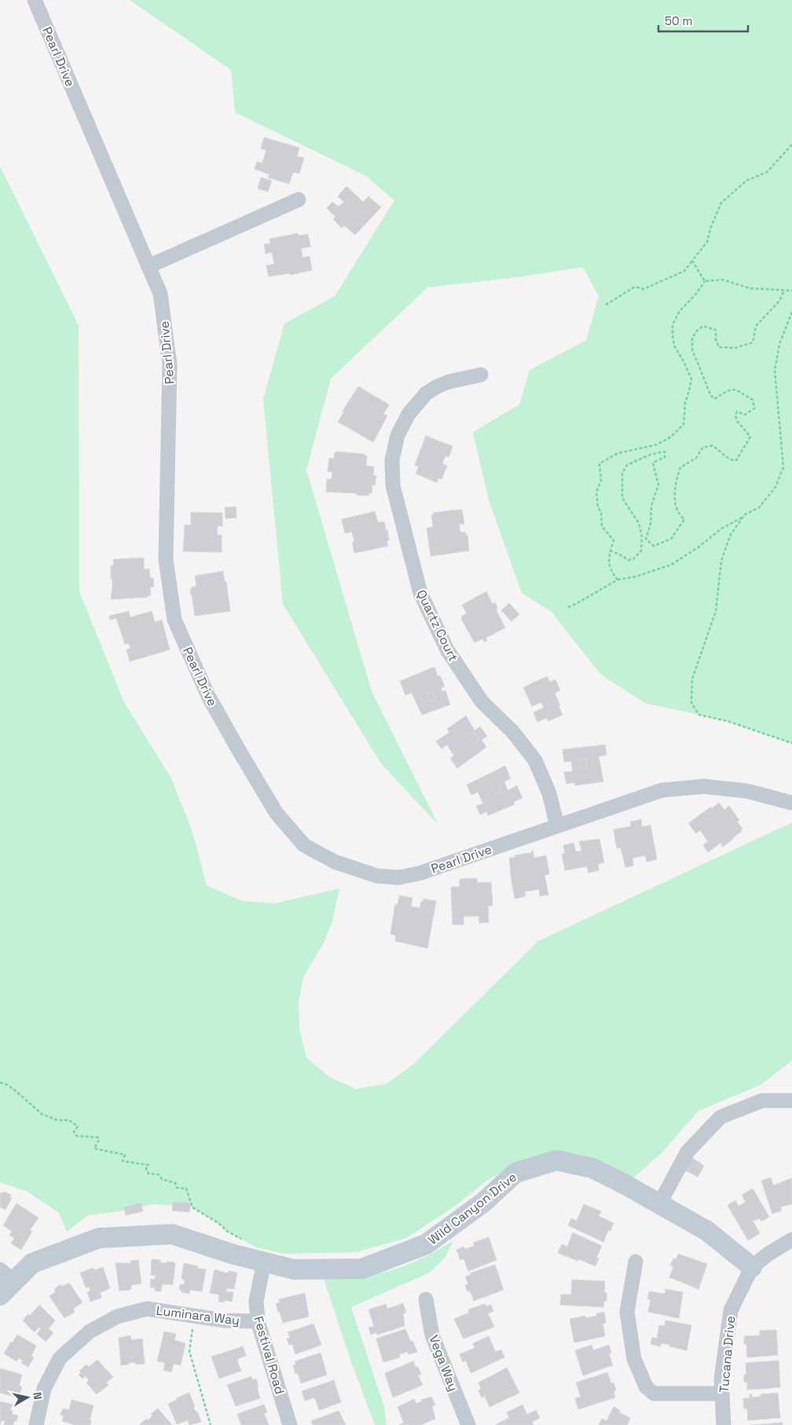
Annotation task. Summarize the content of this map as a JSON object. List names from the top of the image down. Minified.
{"streets":{"street":["Pearl Drive","Quartz Court","Wild Canyon Drive","Luminara Way","Tucana Drive","Festival Road","Vega Way"]},"crossings":[["Pearl Drive","Quartz Court"],["Wild Canyon Drive","Tucana Drive"],["Wild Canyon Drive","Festival Road"],["Luminara Way","Festival Road"]],"scale_bar":"50 m","north":"right"}
